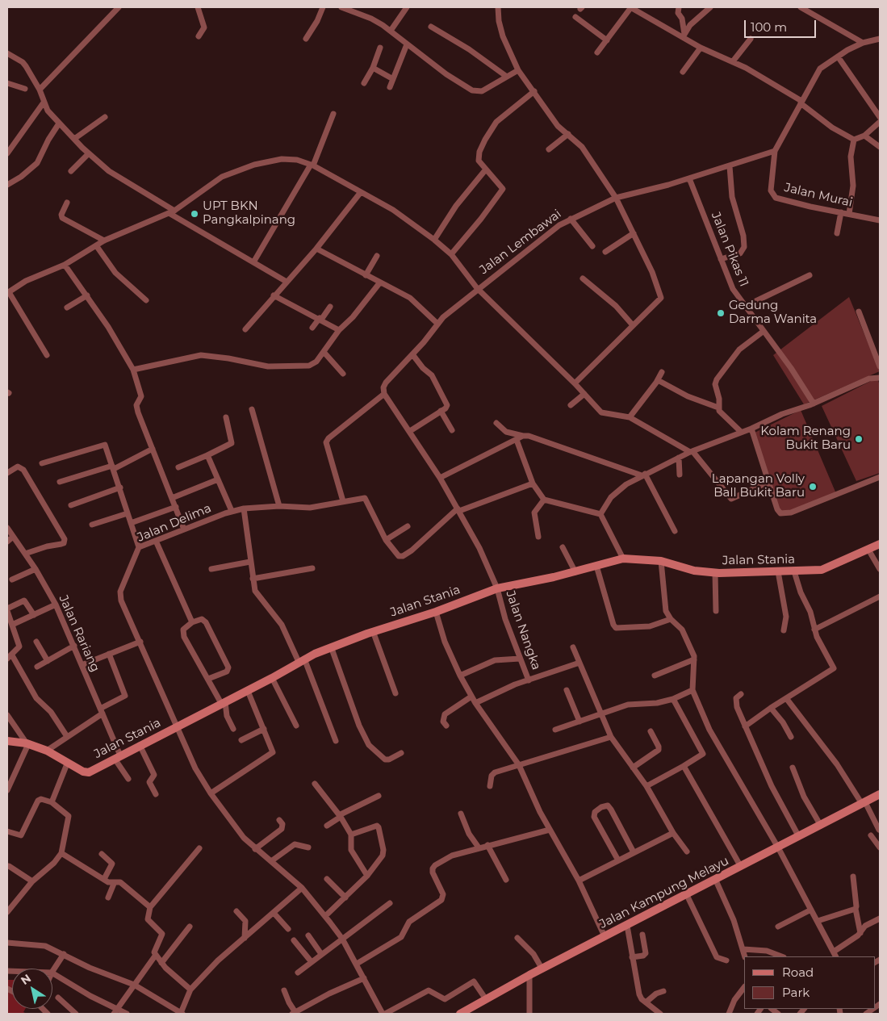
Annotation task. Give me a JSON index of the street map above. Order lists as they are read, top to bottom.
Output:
{
  "streets": {
    "street": [
      "Jalan Murai",
      "Jalan Lembawai",
      "Jalan Pikas 11",
      "Jalan Delima",
      "Jalan Stania",
      "Jalan Nangka",
      "Jalan Rariang",
      "Jalan Kampung Melayu"
    ]
  },
  "crossings": [
    ["Jalan Murai", "Jalan Lembawai"],
    ["Jalan Lembawai", "Jalan Pikas 11"],
    ["Jalan Delima", "Jalan Stania"],
    ["Jalan Stania", "Jalan Nangka"],
    ["Jalan Stania", "Jalan Rariang"]
  ],
  "places": [
    "UPT BKN Pangkalpinang",
    "Gedung Darma Wanita",
    "Kolam Renang Bukit Baru",
    "Lapangan Volly Ball Bukit Baru"
  ],
  "legend": ["Road", "Park"],
  "scale_bar": "100 m",
  "north": "top left"
}
